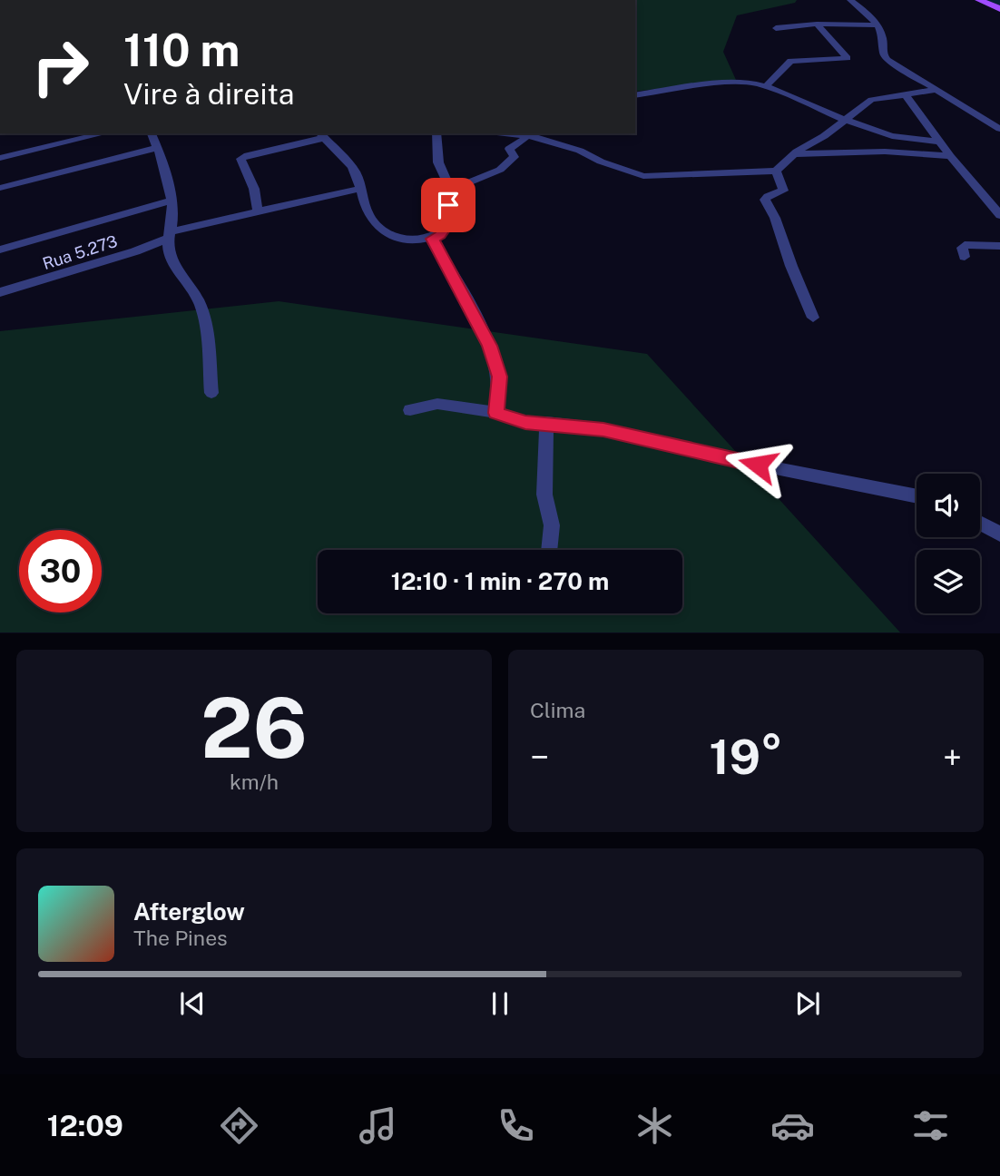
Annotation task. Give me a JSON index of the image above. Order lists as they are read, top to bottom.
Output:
{
  "streets": {
    "street": ["Rua 5.273"]
  },
  "page": {
    "turn": ["110 m", "Vire à direita"],
    "limit": "30",
    "trip": "12:10 · 1 min · 270 m",
    "tile": [
      ["26", "km/h"],
      "Clima"
    ],
    "heat": ["−", "19°", "+"],
    "song": ["Afterglow", "The Pines"],
    "tabs": "12:09"
  }
}
